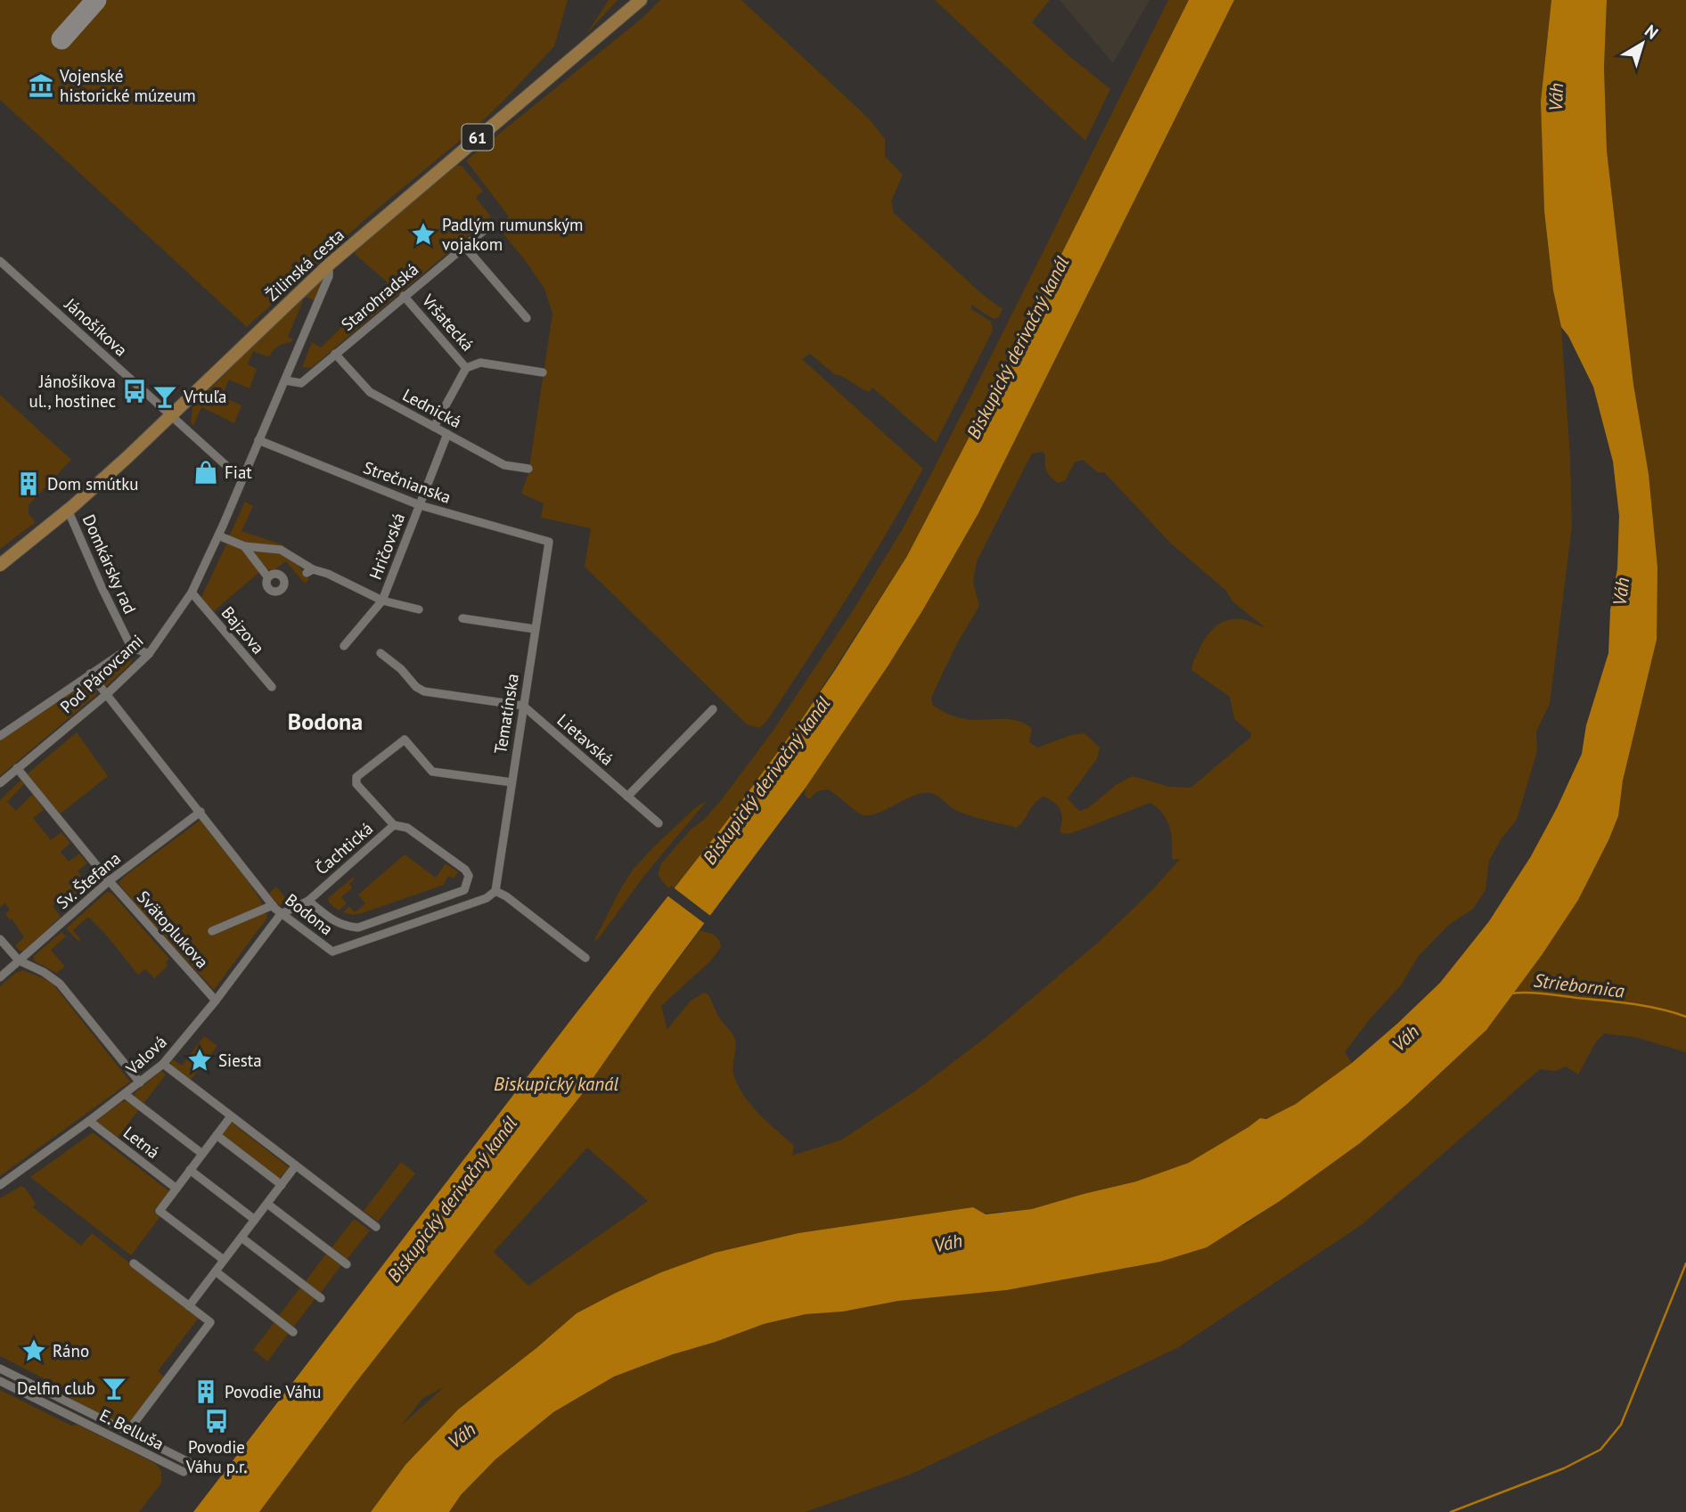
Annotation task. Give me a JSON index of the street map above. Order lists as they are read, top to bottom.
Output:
{
  "streets": {
    "main road": ["61", "Žilinská cesta"],
    "street": [
      "Starohradská",
      "Vršatecká",
      "Jánošíkova",
      "Lednická",
      "Strečnianska",
      "Hričovská",
      "Domkársky rad",
      "Bajzova",
      "Pod Párovcami",
      "Tematínska",
      "Lietavská",
      "Čachtická",
      "Sv. Štefana",
      "Bodona",
      "Svätoplukova",
      "Valová",
      "Letná",
      "E. Belluša"
    ]
  },
  "crossings": [
    ["Žilinská cesta", "Jánošíkova"],
    ["Žilinská cesta", "Domkársky rad"],
    ["Žilinská cesta", "Pod Párovcami"],
    ["Starohradská", "Vršatecká"],
    ["Starohradská", "Lednická"],
    ["Starohradská", "Pod Párovcami"],
    ["Lednická", "Hričovská"],
    ["Strečnianska", "Hričovská"],
    ["Strečnianska", "Pod Párovcami"],
    ["Strečnianska", "Tematínska"],
    ["Bajzova", "Pod Párovcami"],
    ["Pod Párovcami", "Bodona"],
    ["Pod Párovcami", "Svätoplukova"],
    ["Tematínska", "Lietavská"],
    ["Tematínska", "Bodona"],
    ["Čachtická", "Bodona"],
    ["Čachtická", "Valová"],
    ["Sv. Štefana", "Bodona"],
    ["Sv. Štefana", "Svätoplukova"],
    ["Bodona", "Valová"],
    ["Svätoplukova", "Valová"],
    ["Valová", "Letná"]
  ],
  "districts": ["Bodona"],
  "water": [
    "Váh",
    "Biskupický derivačný kanál",
    "Striebornica",
    "Biskupický kanál"
  ],
  "places": {
    "museum": ["Vojenské historické múzeum"],
    "place": ["Padlým rumunským vojakom", "Siesta", "Ráno"],
    "bus stop": ["Jánošíkova ul., hostinec", "Povodie Váhu p.r."],
    "bar": ["Vrtuľa", "Delfin club"],
    "shop": ["Fiat"],
    "building": ["Dom smútku", "Povodie Váhu"]
  },
  "north": "top right"
}
